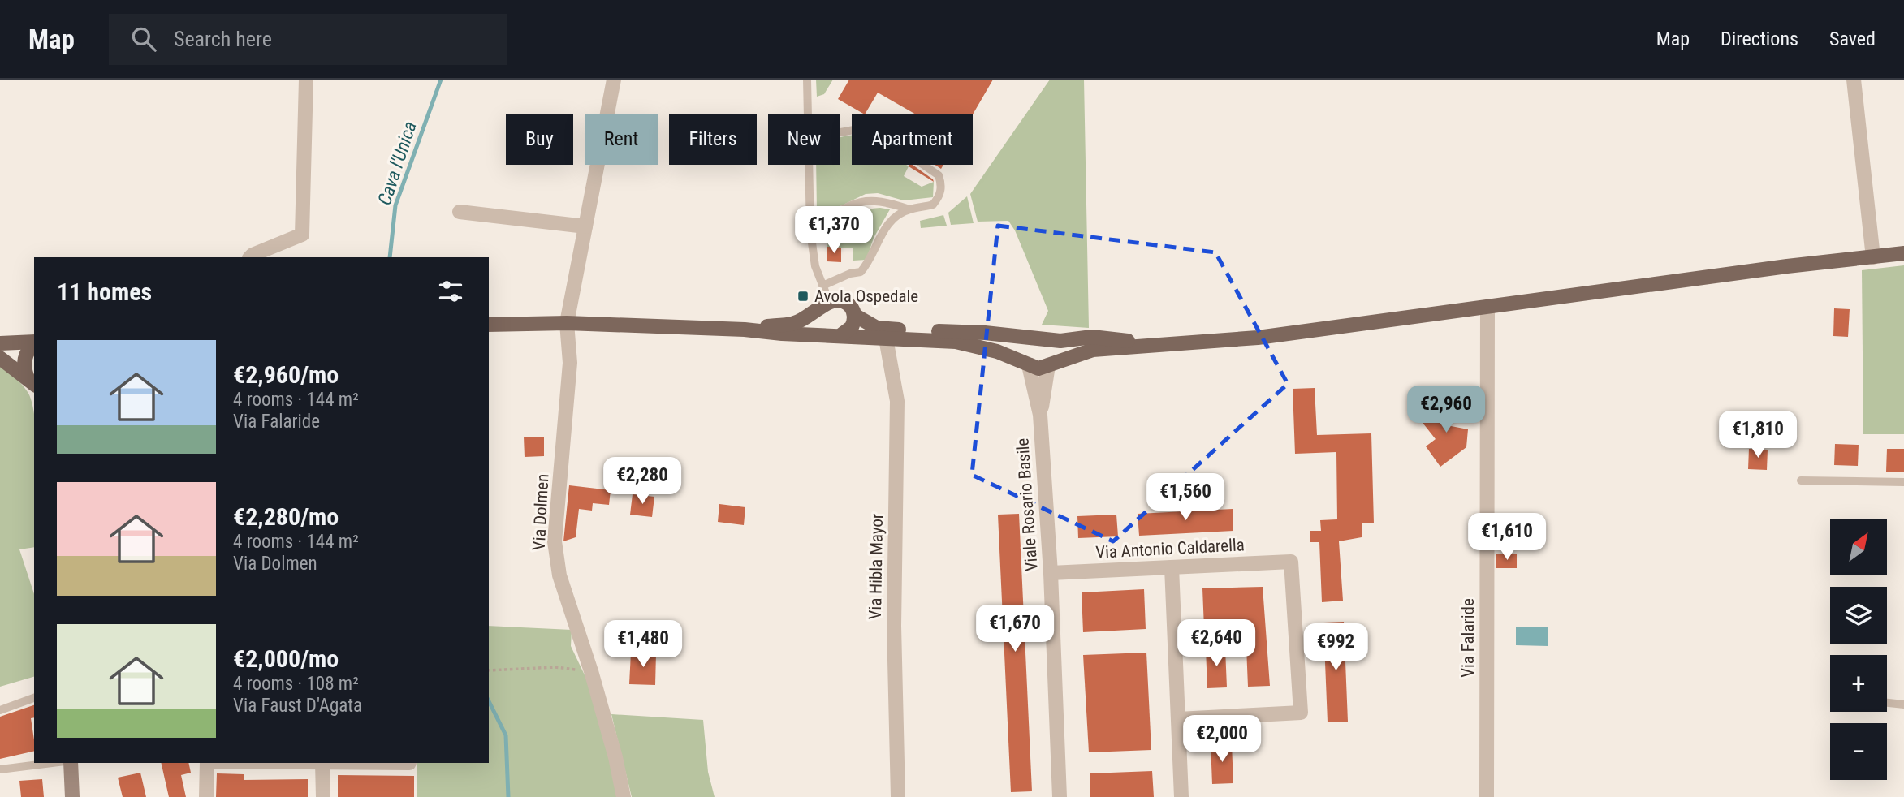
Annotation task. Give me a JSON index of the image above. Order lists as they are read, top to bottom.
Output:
{
  "streets": {
    "street": [
      "Viale Rosario Basile",
      "Via Dolmen",
      "Via Antonio Caldarella",
      "Via Hibla Mayor",
      "Via Falaride"
    ]
  },
  "crossings": [
    ["Viale Rosario Basile", "Via Antonio Caldarella"]
  ],
  "water": ["Cava l'Unica"],
  "places": {
    "transit": ["Avola Ospedale"]
  },
  "north": "top right",
  "page": {
    "header": "Map",
    "search": "Search here",
    "nav": ["Map", "Directions", "Saved"],
    "chip": [
      "Buy",
      "Rent",
      "Filters",
      "New",
      "Apartment"
    ],
    "price": [
      "€1,370",
      "€2,960",
      "€1,810",
      "€2,280",
      "€1,560",
      "€1,610",
      "€1,670",
      "€2,640",
      "€1,480",
      "€992",
      "€2,000"
    ],
    "heading": "11 homes",
    "list": [
      {
        "name": "€2,960/mo",
        "note": "4 rooms · 144 m² · Via Falaride"
      },
      {
        "name": "€2,280/mo",
        "note": "4 rooms · 144 m² · Via Dolmen"
      },
      {
        "name": "€2,000/mo",
        "note": "4 rooms · 108 m² · Via Faust D'Agata"
      }
    ],
    "map_buttons": ["+", "−"]
  }
}
